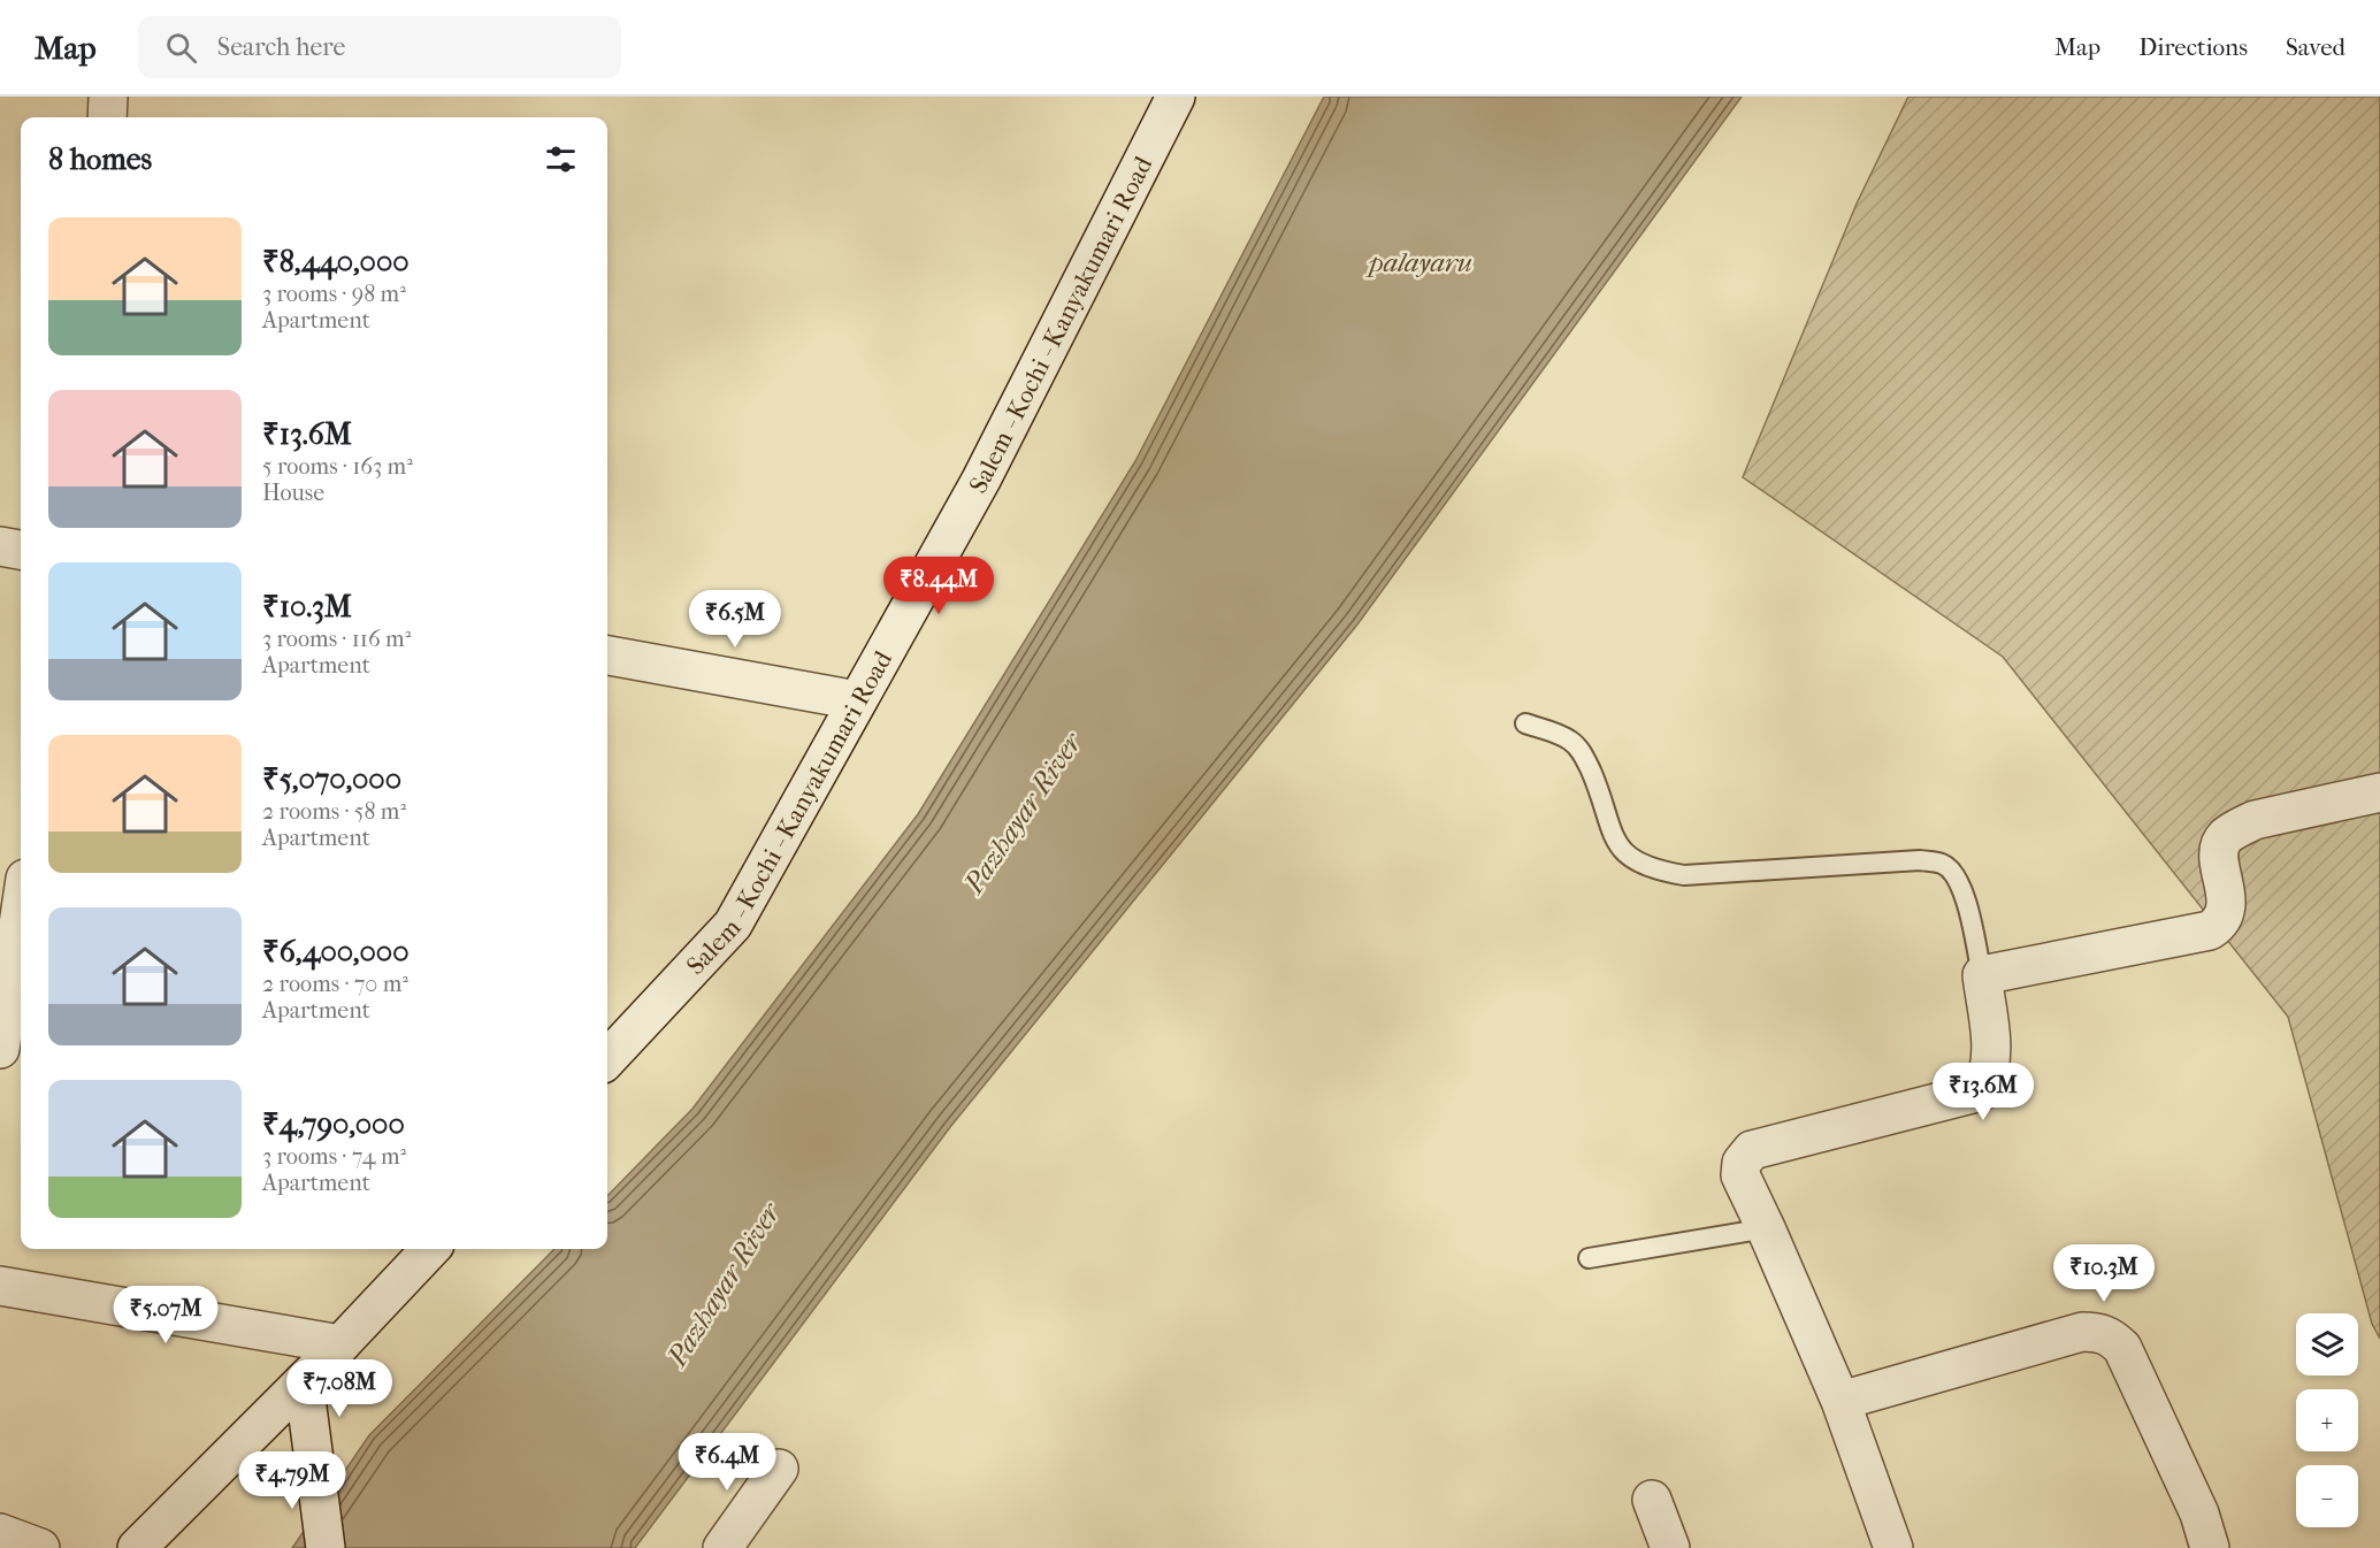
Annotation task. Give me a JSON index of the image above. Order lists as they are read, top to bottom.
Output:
{
  "streets": {
    "street": ["Salem - Kochi - Kanyakumari Road"]
  },
  "water": ["palayaru", "Pazhayar River"],
  "page": {
    "header": "Map",
    "search": "Search here",
    "nav": ["Map", "Directions", "Saved"],
    "heading": "8 homes",
    "list": [
      {
        "name": "₹8,440,000",
        "note": "3 rooms · 98 m² · Apartment"
      },
      {
        "name": "₹13.6M",
        "note": "5 rooms · 163 m² · House"
      },
      {
        "name": "₹10.3M",
        "note": "3 rooms · 116 m² · Apartment"
      },
      {
        "name": "₹5,070,000",
        "note": "2 rooms · 58 m² · Apartment"
      },
      {
        "name": "₹6,400,000",
        "note": "2 rooms · 70 m² · Apartment"
      },
      {
        "name": "₹4,790,000",
        "note": "3 rooms · 74 m² · Apartment"
      }
    ],
    "price": [
      "₹8.44M",
      "₹6.5M",
      "₹13.6M",
      "₹10.3M",
      "₹5.07M",
      "₹7.08M",
      "₹6.4M",
      "₹4.79M"
    ],
    "map_buttons": ["+", "−"]
  }
}
